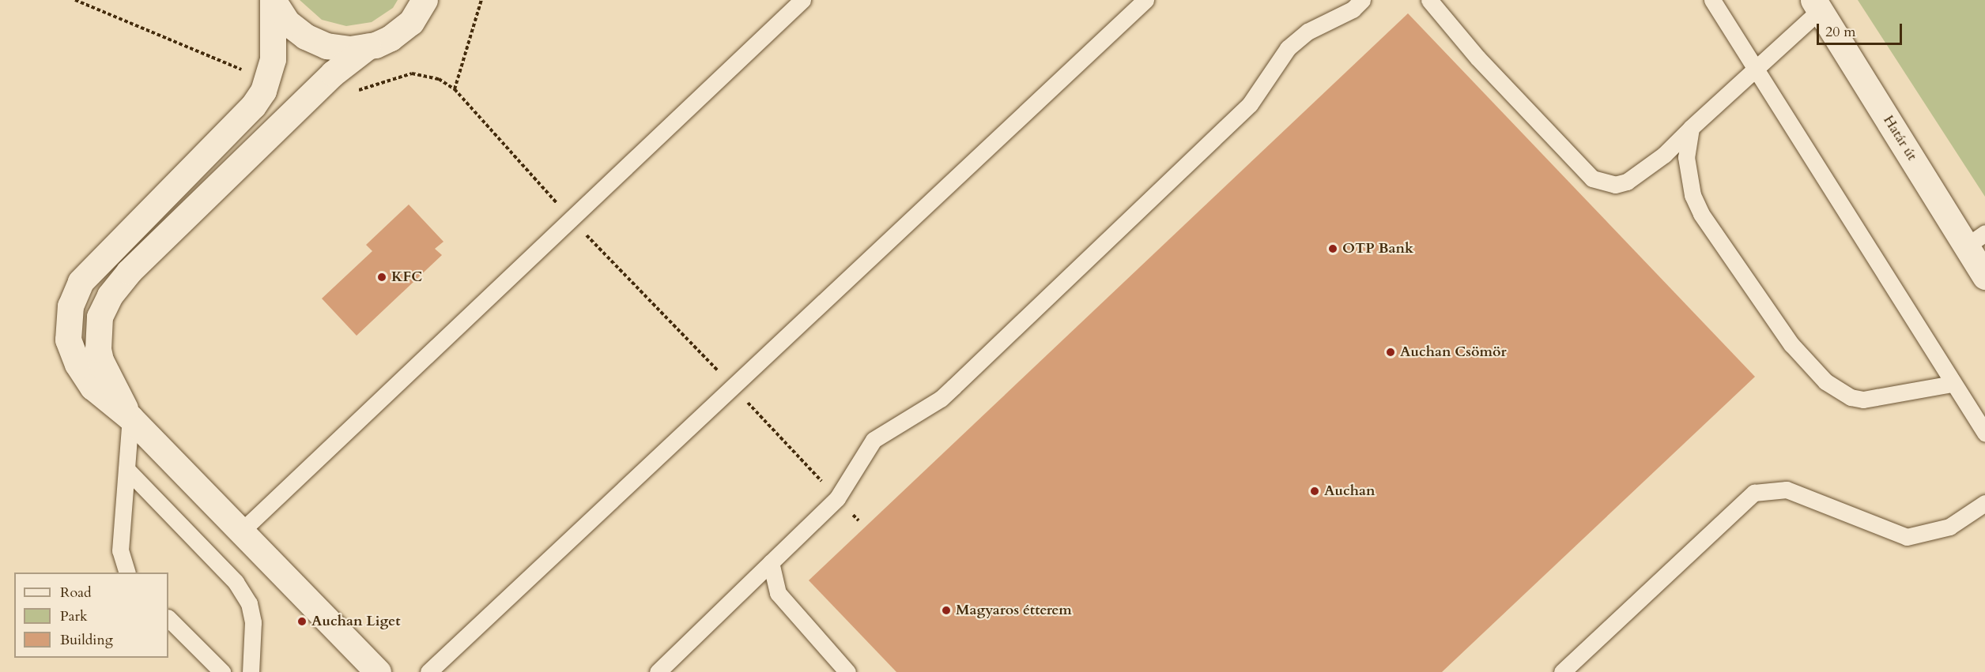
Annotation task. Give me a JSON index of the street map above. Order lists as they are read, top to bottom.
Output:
{
  "streets": {
    "street": ["Határ út"]
  },
  "places": [
    "OTP Bank",
    "KFC",
    "Auchan Csömör",
    "Auchan",
    "Magyaros étterem",
    "Auchan Liget"
  ],
  "legend": ["Road", "Park", "Building"],
  "scale_bar": "20 m"
}
